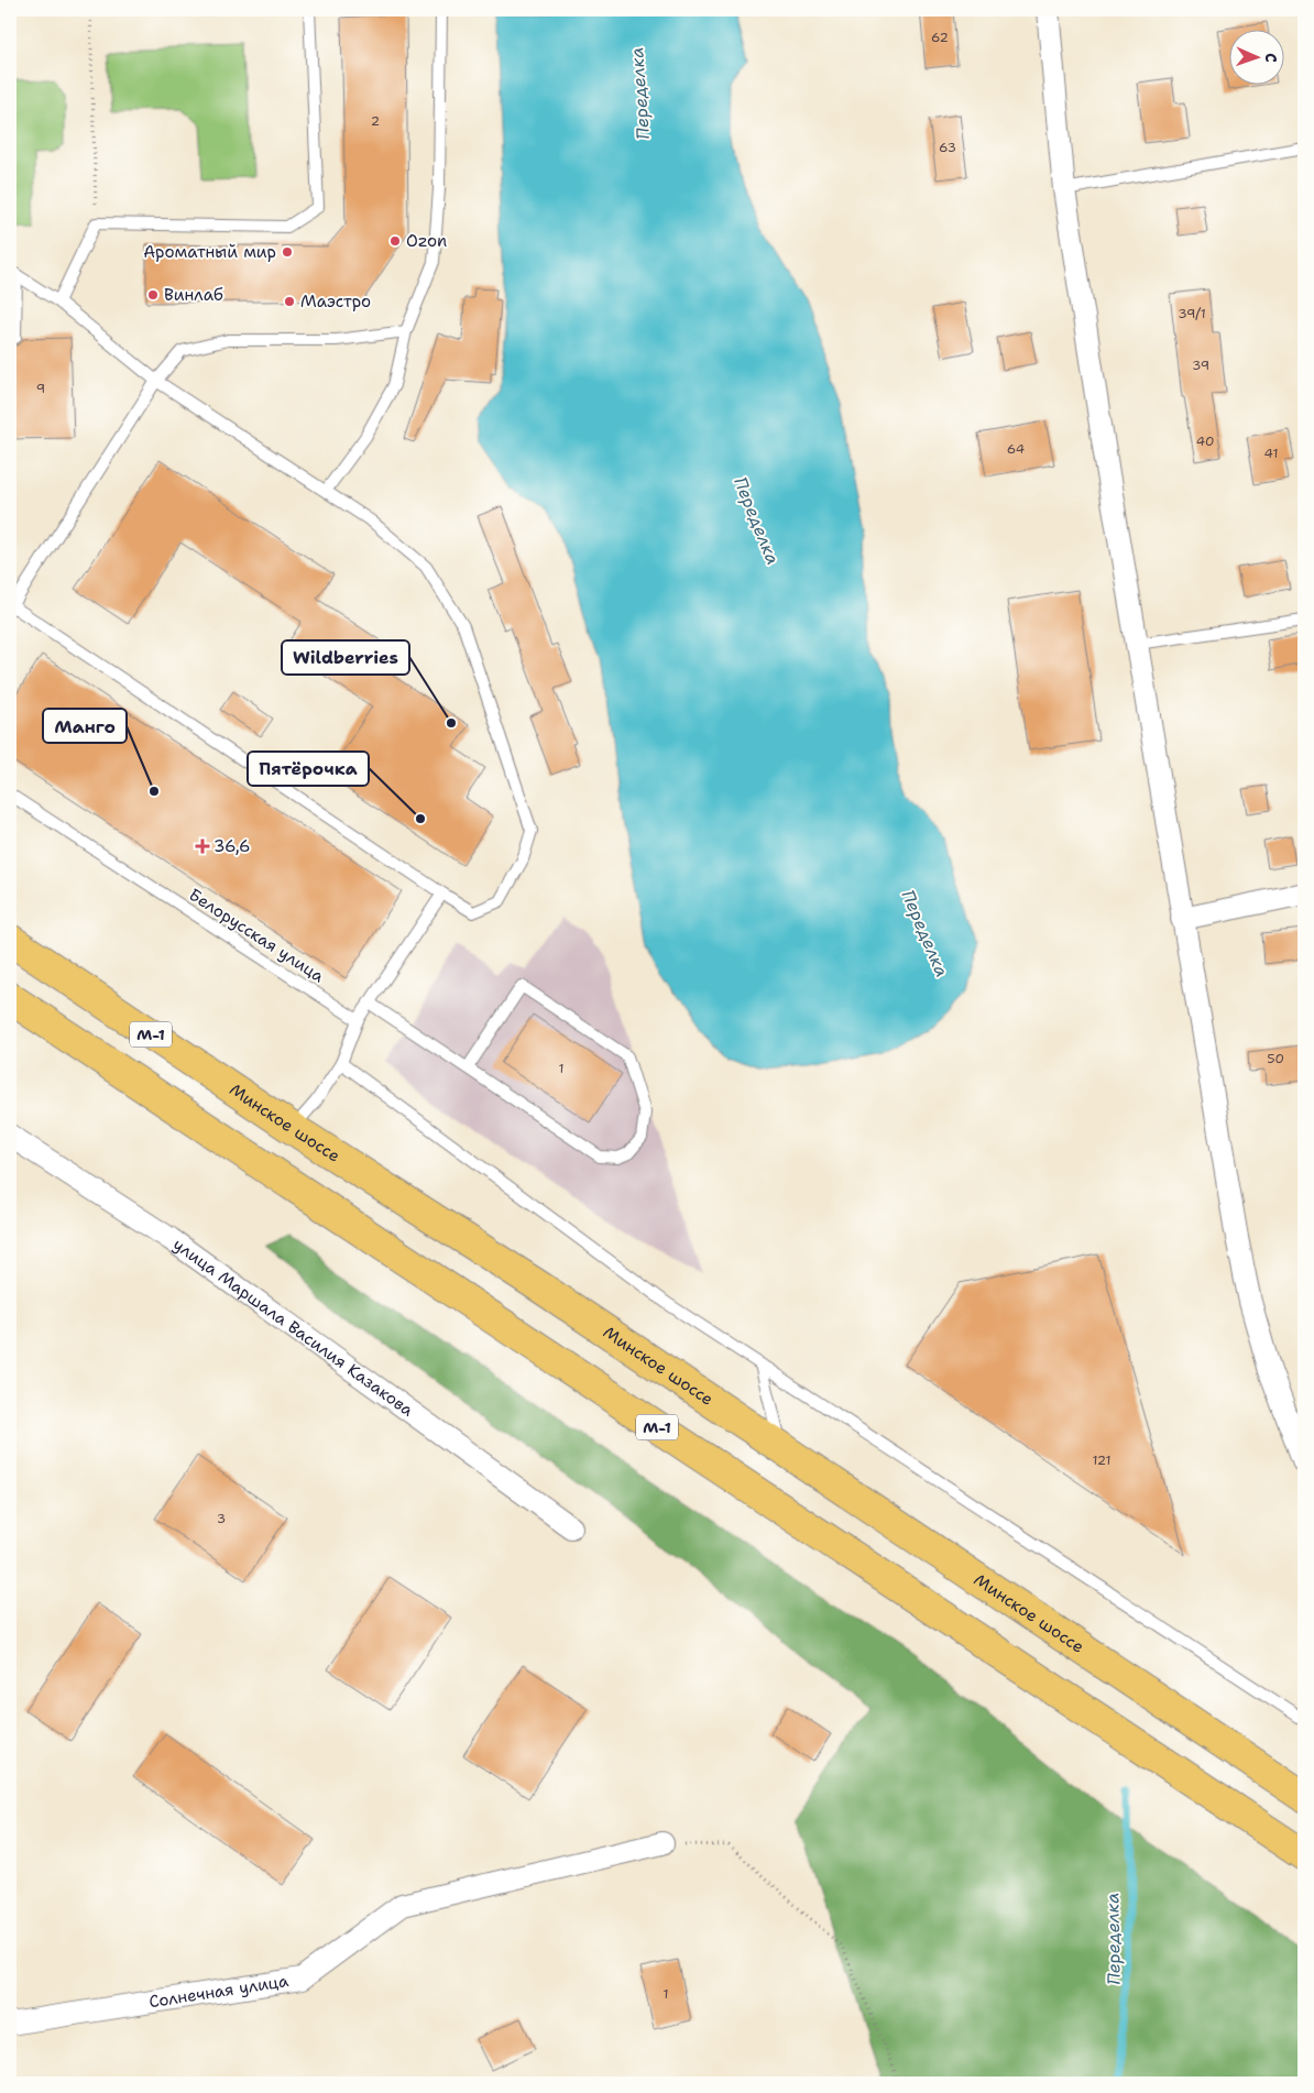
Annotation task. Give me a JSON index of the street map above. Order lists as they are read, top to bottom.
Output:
{
  "streets": {
    "highway": ["М-1", "Минское шоссе"],
    "street": ["улица Маршала Василия Казакова", "Солнечная улица"],
    "lane": ["Белорусская улица"]
  },
  "water": ["Переделка"],
  "places": {
    "other": [
      "Ozon",
      "Ароматный мир",
      "Винлаб",
      "Маэстро",
      "Wildberries",
      "Манго",
      "Пятёрочка"
    ],
    "health": ["36,6"]
  },
  "house_numbers": [
    "62",
    "2",
    "63",
    "39/1",
    "39",
    "9",
    "40",
    "64",
    "41",
    "50",
    "1",
    "121",
    "3",
    "1"
  ],
  "north": "right"
}
